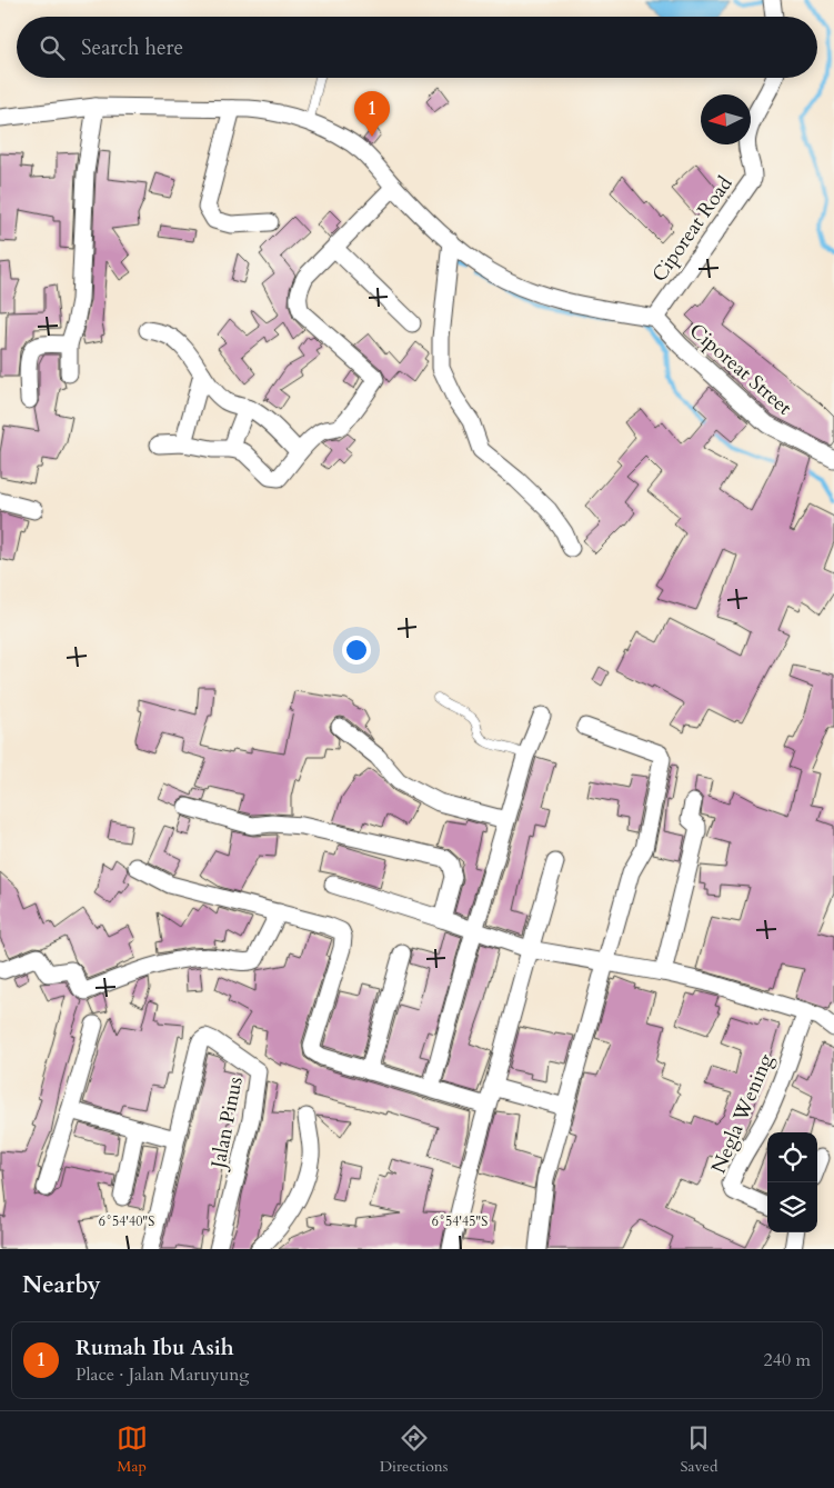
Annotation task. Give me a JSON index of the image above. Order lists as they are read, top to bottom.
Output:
{
  "streets": {
    "street": [
      "Ciporeat Road",
      "Ciporeat Street",
      "Negla Wening",
      "Jalan Pinus"
    ]
  },
  "crossings": [
    ["Ciporeat Road", "Ciporeat Street"]
  ],
  "north": "left",
  "page": {
    "search": "Search here",
    "pins": "1",
    "heading": "Nearby",
    "list": [
      {
        "mark": "1",
        "name": "Rumah Ibu Asih",
        "note": "Place · Jalan Maruyung",
        "value": "240 m"
      }
    ],
    "nav": ["Map", "Directions", "Saved"]
  },
  "coordinates": ["6°54'40\"S", "6°54'45\"S"]
}
